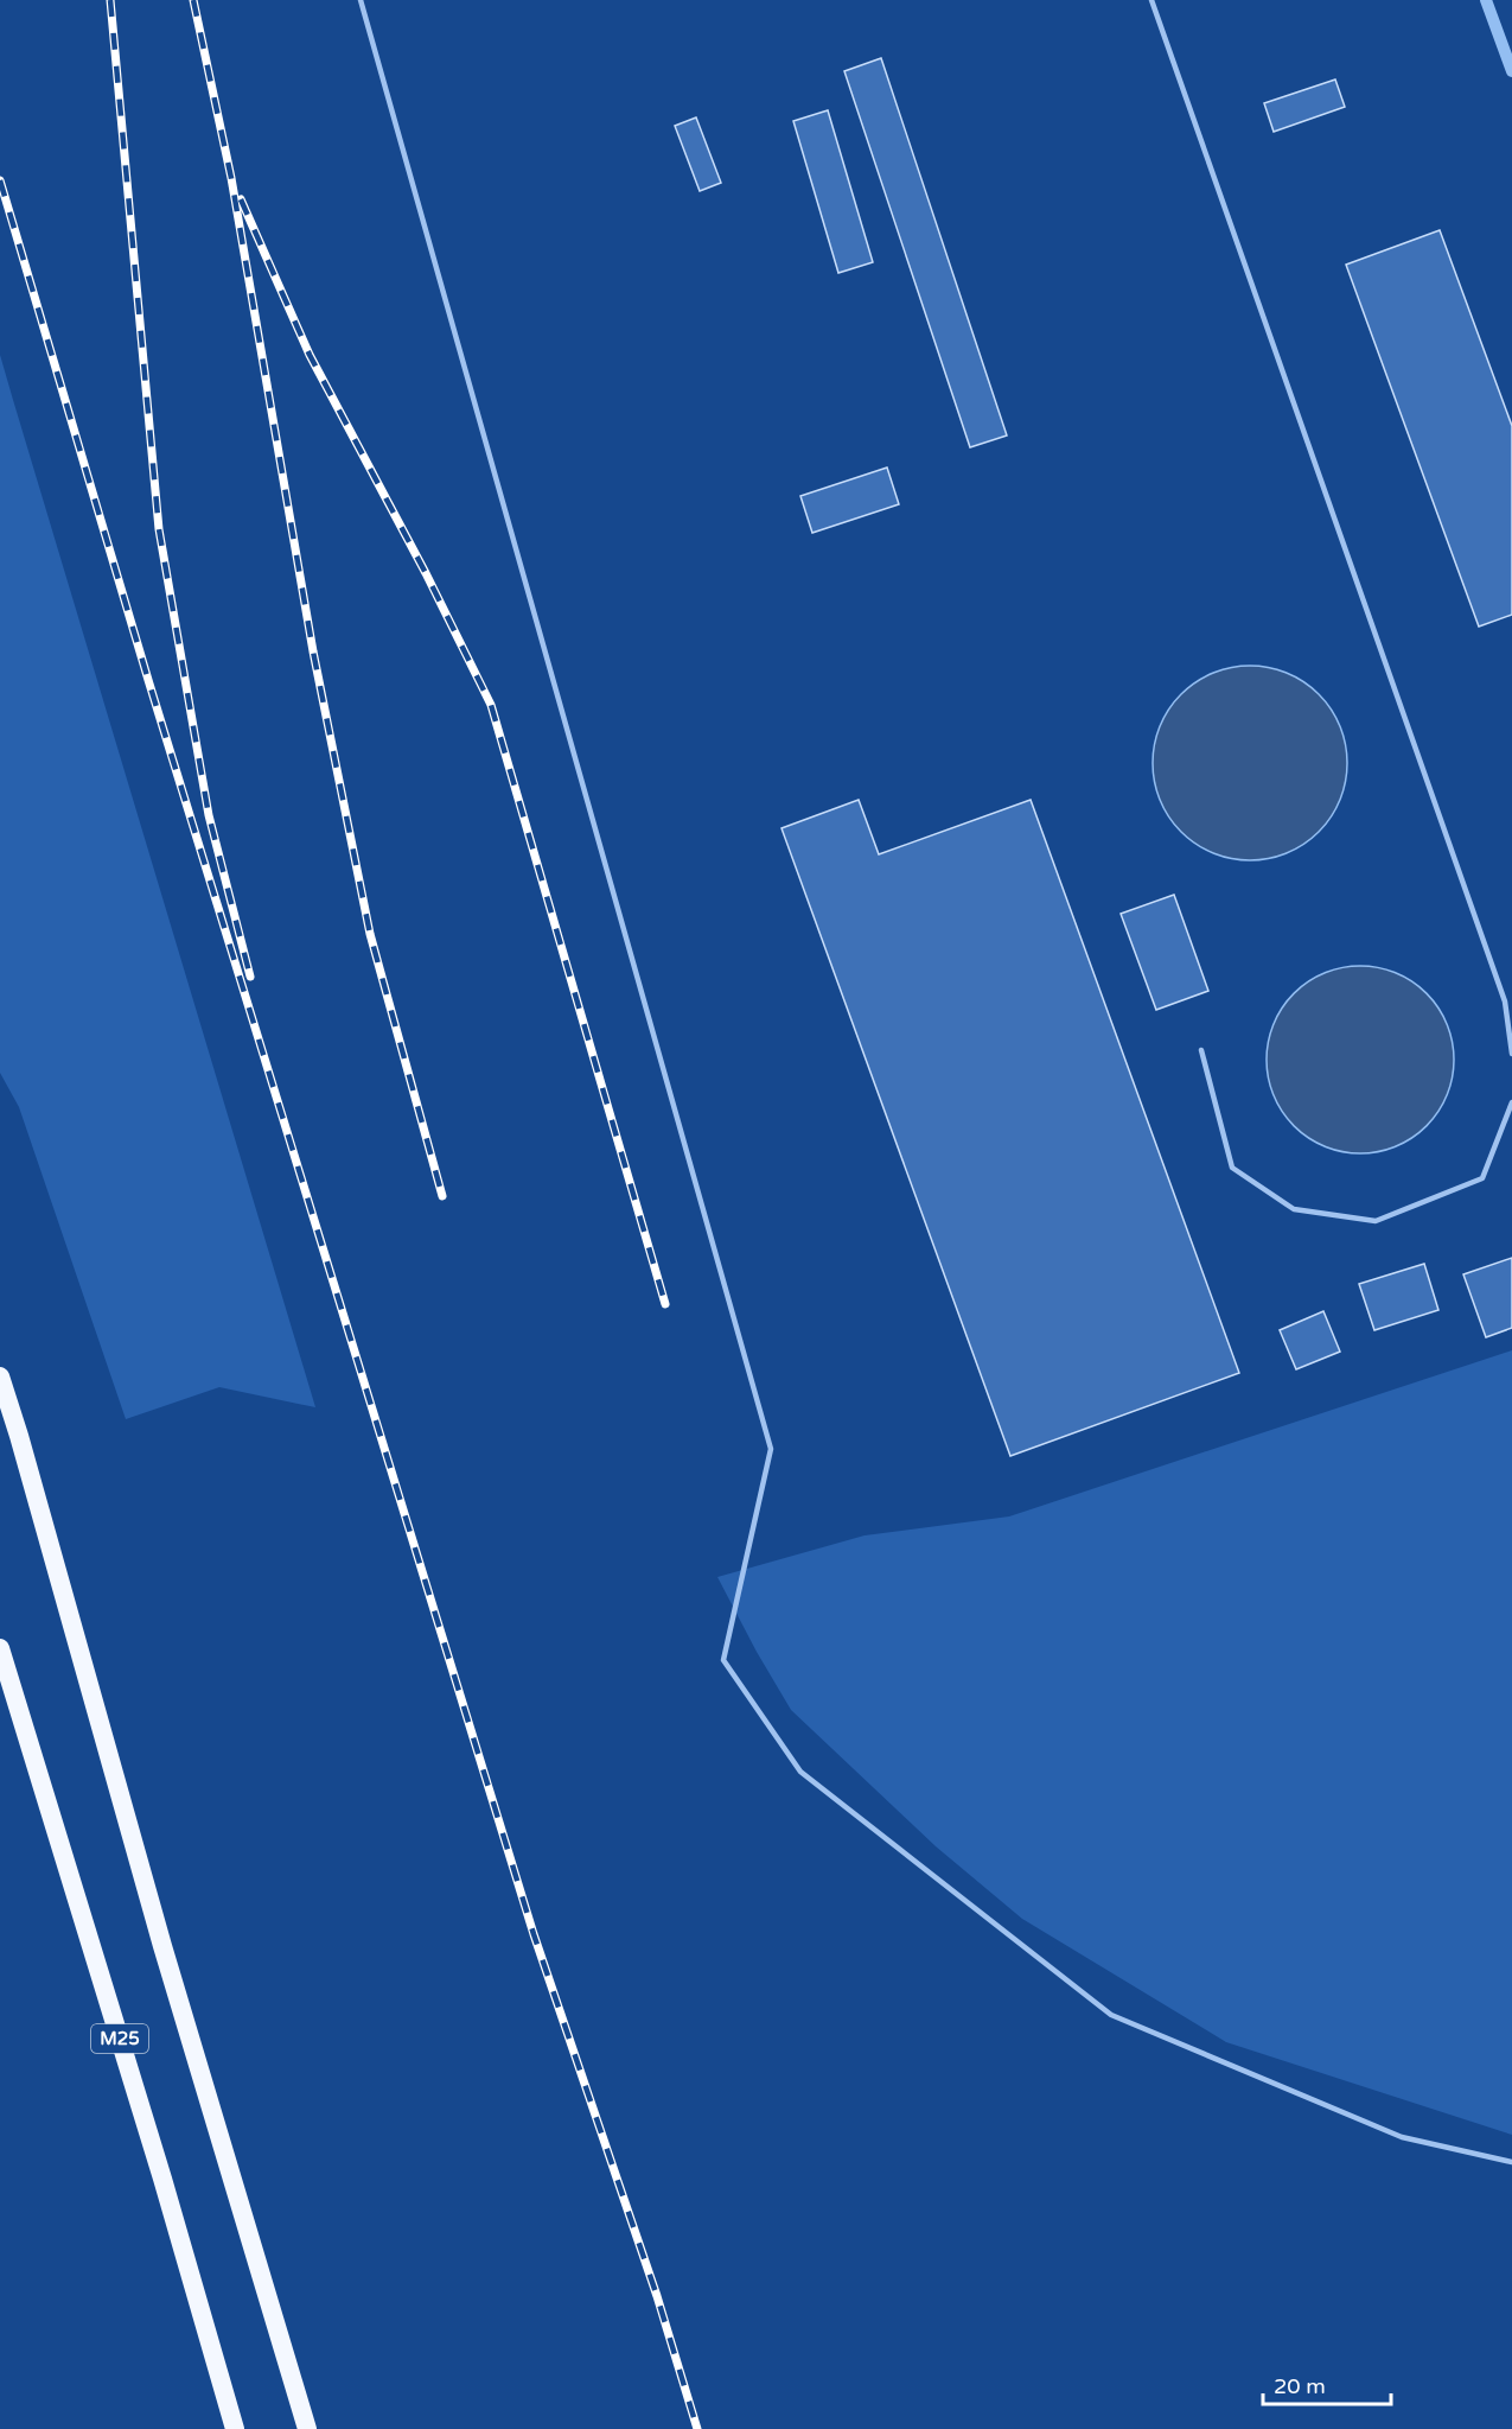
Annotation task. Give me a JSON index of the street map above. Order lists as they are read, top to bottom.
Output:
{
  "streets": {
    "highway": ["M25"]
  },
  "scale_bar": "20 m"
}
